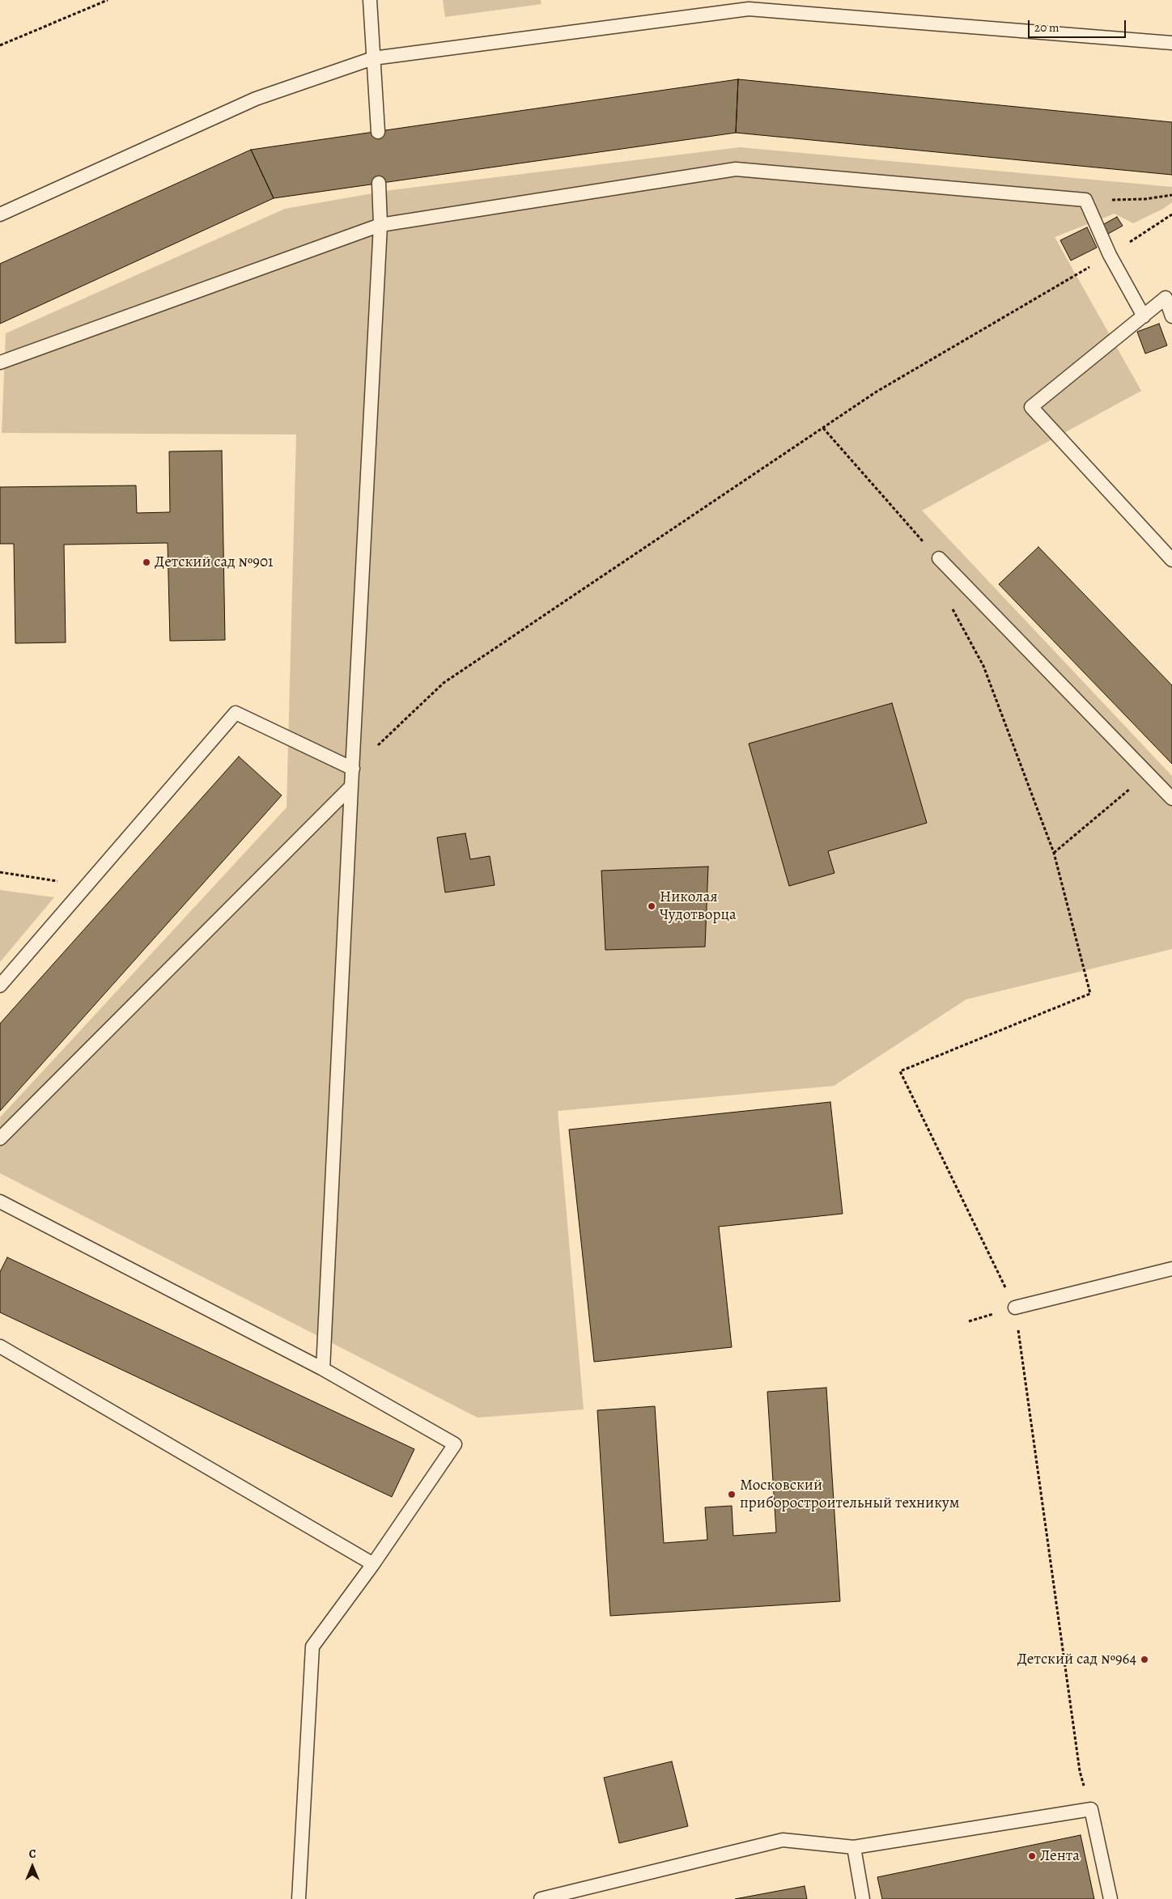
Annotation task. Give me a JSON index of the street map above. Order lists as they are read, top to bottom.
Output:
{
  "places": [
    "Детский сад №901",
    "Николая Чудотворца",
    "Московский приборостроительный техникум",
    "Детский сад №964",
    "Лента"
  ],
  "scale_bar": "20 m",
  "north": "top"
}
